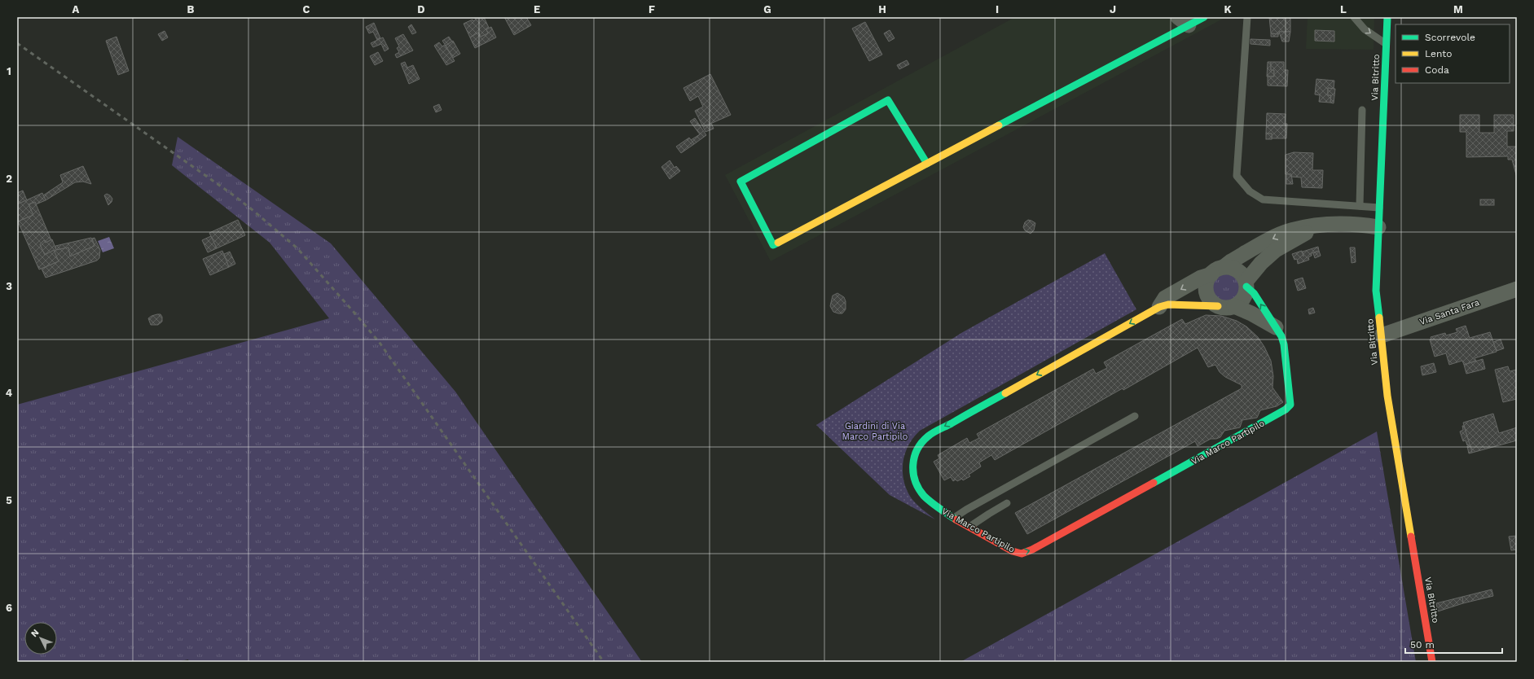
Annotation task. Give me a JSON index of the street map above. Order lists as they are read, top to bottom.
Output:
{
  "streets": {
    "street": ["Via Bitritto", "Via Santa Fara", "Via Marco Partipilo"]
  },
  "crossings": [
    ["Via Bitritto", "Via Santa Fara"],
    ["Via Bitritto", "Via Marco Partipilo"]
  ],
  "parks": ["Giardini di Via Marco Partipilo"],
  "legend": ["Scorrevole", "Lento", "Coda"],
  "scale_bar": "50 m",
  "north": "top left",
  "grid": {
    "columns": [
      "A",
      "B",
      "C",
      "D",
      "E",
      "F",
      "G",
      "H",
      "I",
      "J",
      "K",
      "L",
      "M"
    ],
    "rows": [
      "1",
      "2",
      "3",
      "4",
      "5",
      "6"
    ]
  }
}
